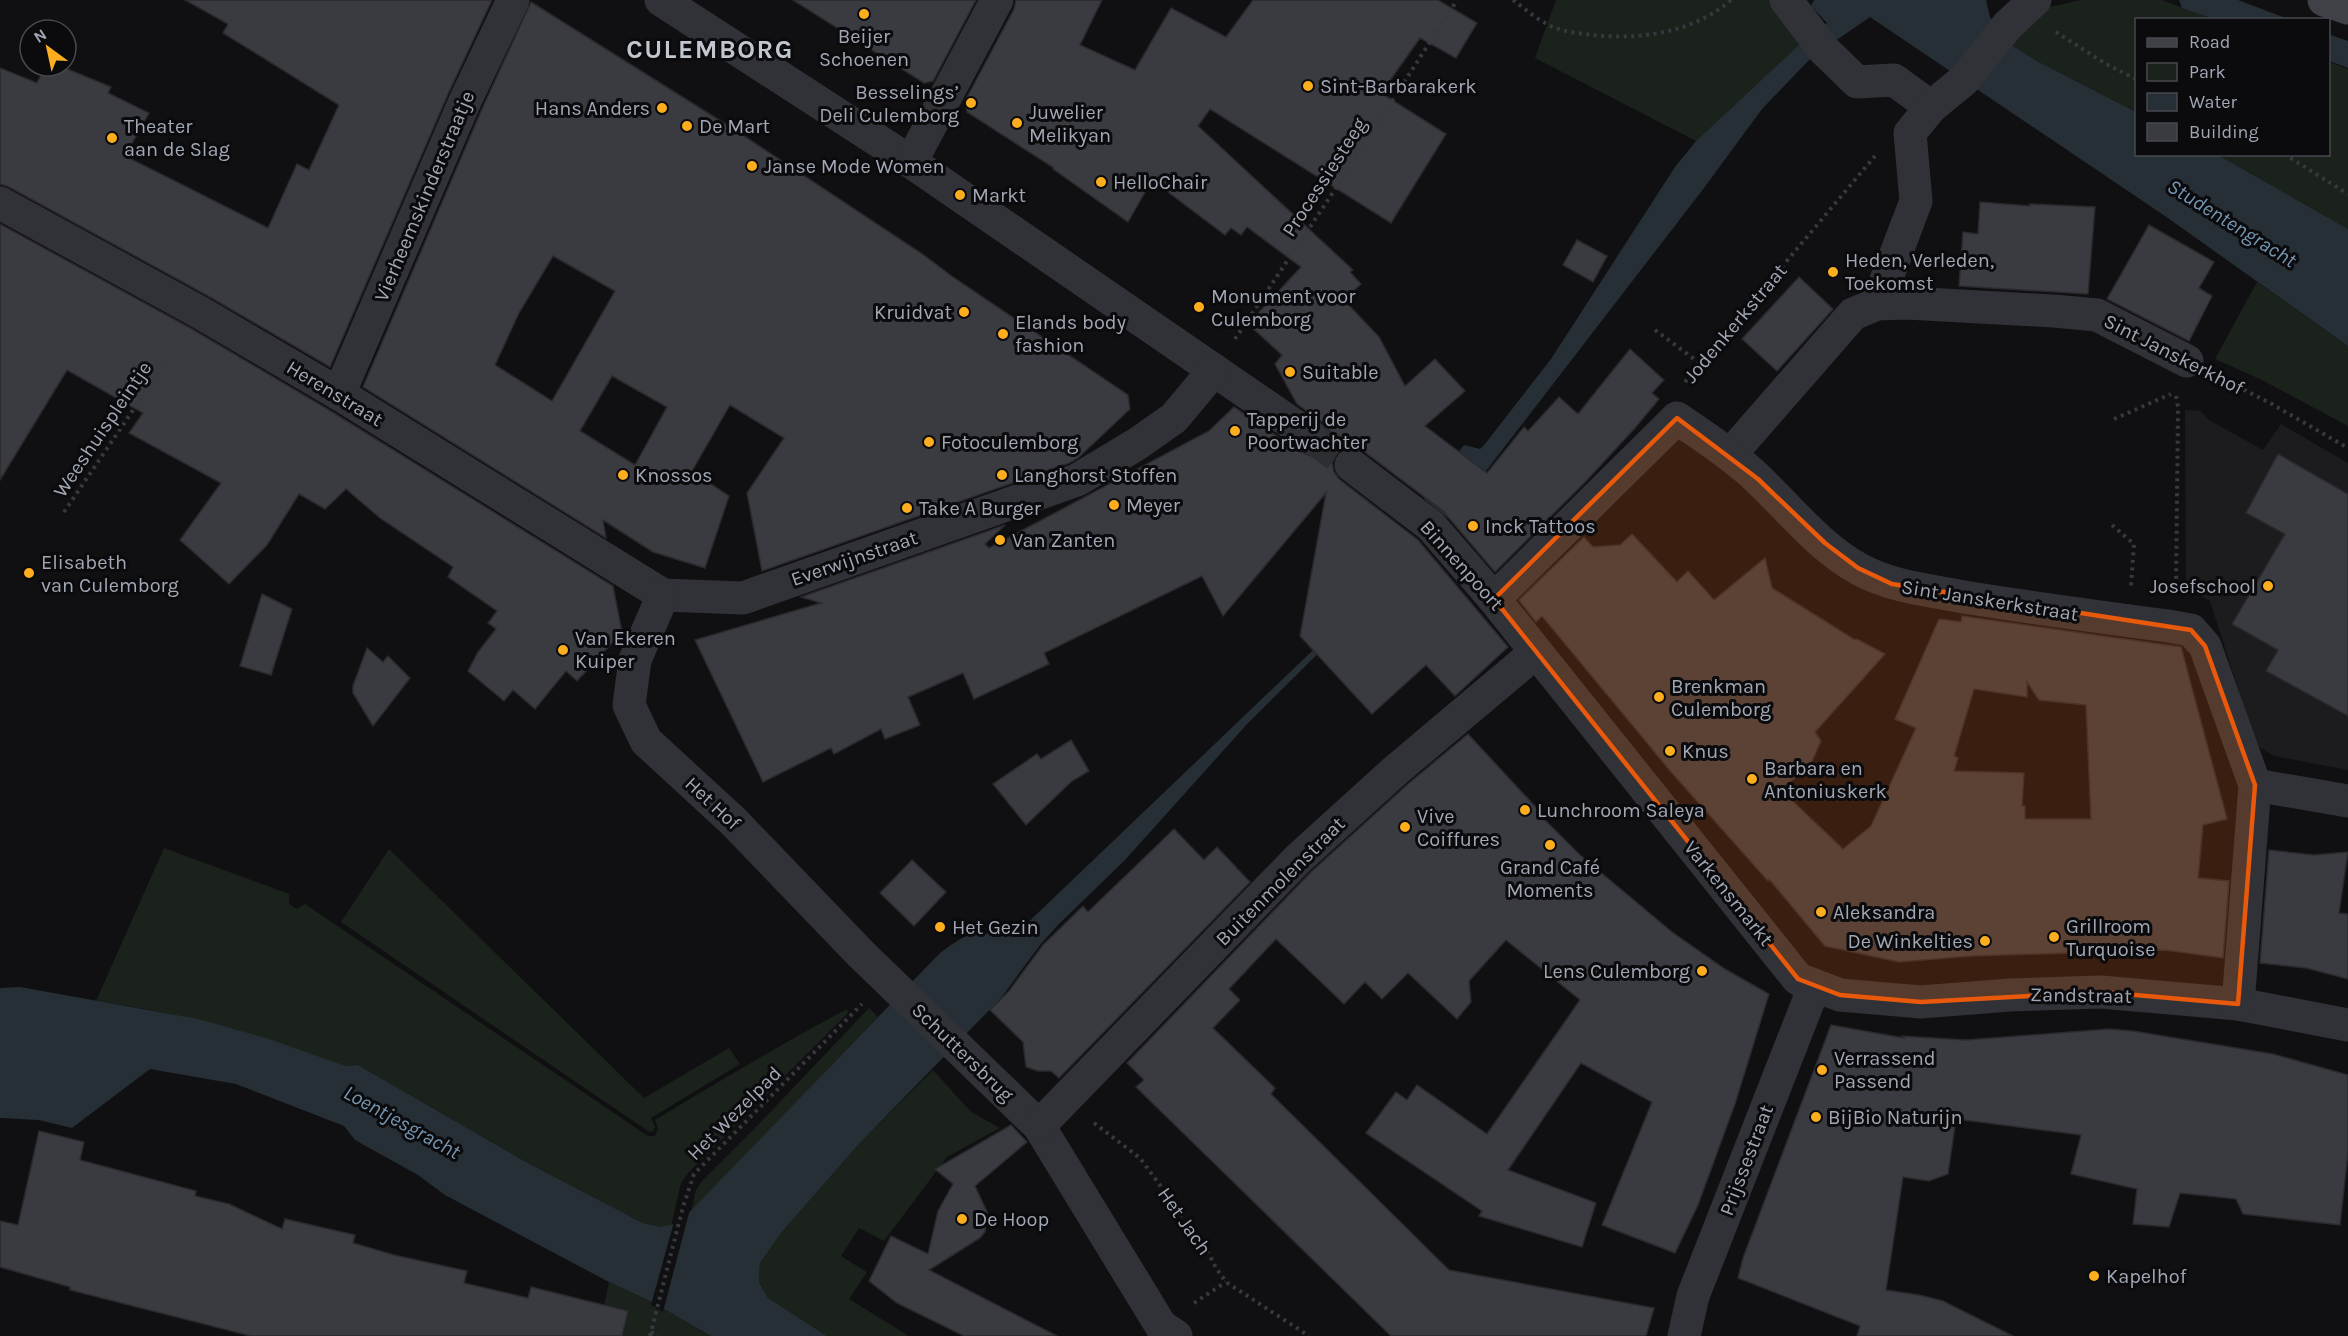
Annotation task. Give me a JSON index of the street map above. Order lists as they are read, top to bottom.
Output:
{
  "streets": {
    "street": [
      "Vierheemskinderstraatje",
      "Sint Janskerkhof",
      "Herenstraat",
      "Everwijnstraat",
      "Binnenpoort",
      "Sint Janskerkstraat",
      "Het Hof",
      "Buitenmolenstraat",
      "Varkensmarkt",
      "Zandstraat",
      "Schuttersbrug",
      "Prijssestraat"
    ],
    "path": [
      "Processiesteeg",
      "Jodenkerkstraat",
      "Weeshuispleintje",
      "Het Wezelpad",
      "Het Jach"
    ]
  },
  "crossings": [
    ["Processiesteeg", "Everwijnstraat"],
    ["Vierheemskinderstraatje", "Herenstraat"],
    ["Jodenkerkstraat", "Sint Janskerkstraat"],
    ["Sint Janskerkhof", "Sint Janskerkstraat"],
    ["Herenstraat", "Everwijnstraat"],
    ["Herenstraat", "Het Hof"],
    ["Everwijnstraat", "Het Hof"],
    ["Binnenpoort", "Buitenmolenstraat"],
    ["Binnenpoort", "Varkensmarkt"],
    ["Sint Janskerkstraat", "Zandstraat"],
    ["Het Hof", "Schuttersbrug"],
    ["Het Hof", "Het Wezelpad"],
    ["Buitenmolenstraat", "Varkensmarkt"],
    ["Buitenmolenstraat", "Schuttersbrug"],
    ["Buitenmolenstraat", "Het Jach"],
    ["Varkensmarkt", "Zandstraat"],
    ["Varkensmarkt", "Prijssestraat"],
    ["Zandstraat", "Prijssestraat"],
    ["Schuttersbrug", "Het Wezelpad"]
  ],
  "districts": ["CULEMBORG"],
  "water": ["Studentengracht", "Loentjesgracht"],
  "places": [
    "Beijer Schoenen",
    "Sint-Barbarakerk",
    "Besselings’ Deli Culemborg",
    "Hans Anders",
    "Juwelier Melikyan",
    "De Mart",
    "Theater aan de Slag",
    "Janse Mode Women",
    "HelloChair",
    "Markt",
    "Heden, Verleden, Toekomst",
    "Monument voor Culemborg",
    "Kruidvat",
    "Elands body fashion",
    "Suitable",
    "Tapperij de Poortwachter",
    "Fotoculemborg",
    "Knossos",
    "Langhorst Stoffen",
    "Meyer",
    "Take A Burger",
    "Inck Tattoos",
    "Van Zanten",
    "Elisabeth van Culemborg",
    "Josefschool",
    "Van Ekeren Kuiper",
    "Brenkman Culemborg",
    "Knus",
    "Barbara en Antoniuskerk",
    "Lunchroom Saleya",
    "Vive Coiffures",
    "Grand Café Moments",
    "Aleksandra",
    "Het Gezin",
    "Grillroom Turquoise",
    "De Winkelties",
    "Lens Culemborg",
    "Verrassend Passend",
    "BijBio Naturijn",
    "De Hoop",
    "Kapelhof"
  ],
  "legend": [
    "Road",
    "Park",
    "Water",
    "Building"
  ],
  "north": "top left"
}
